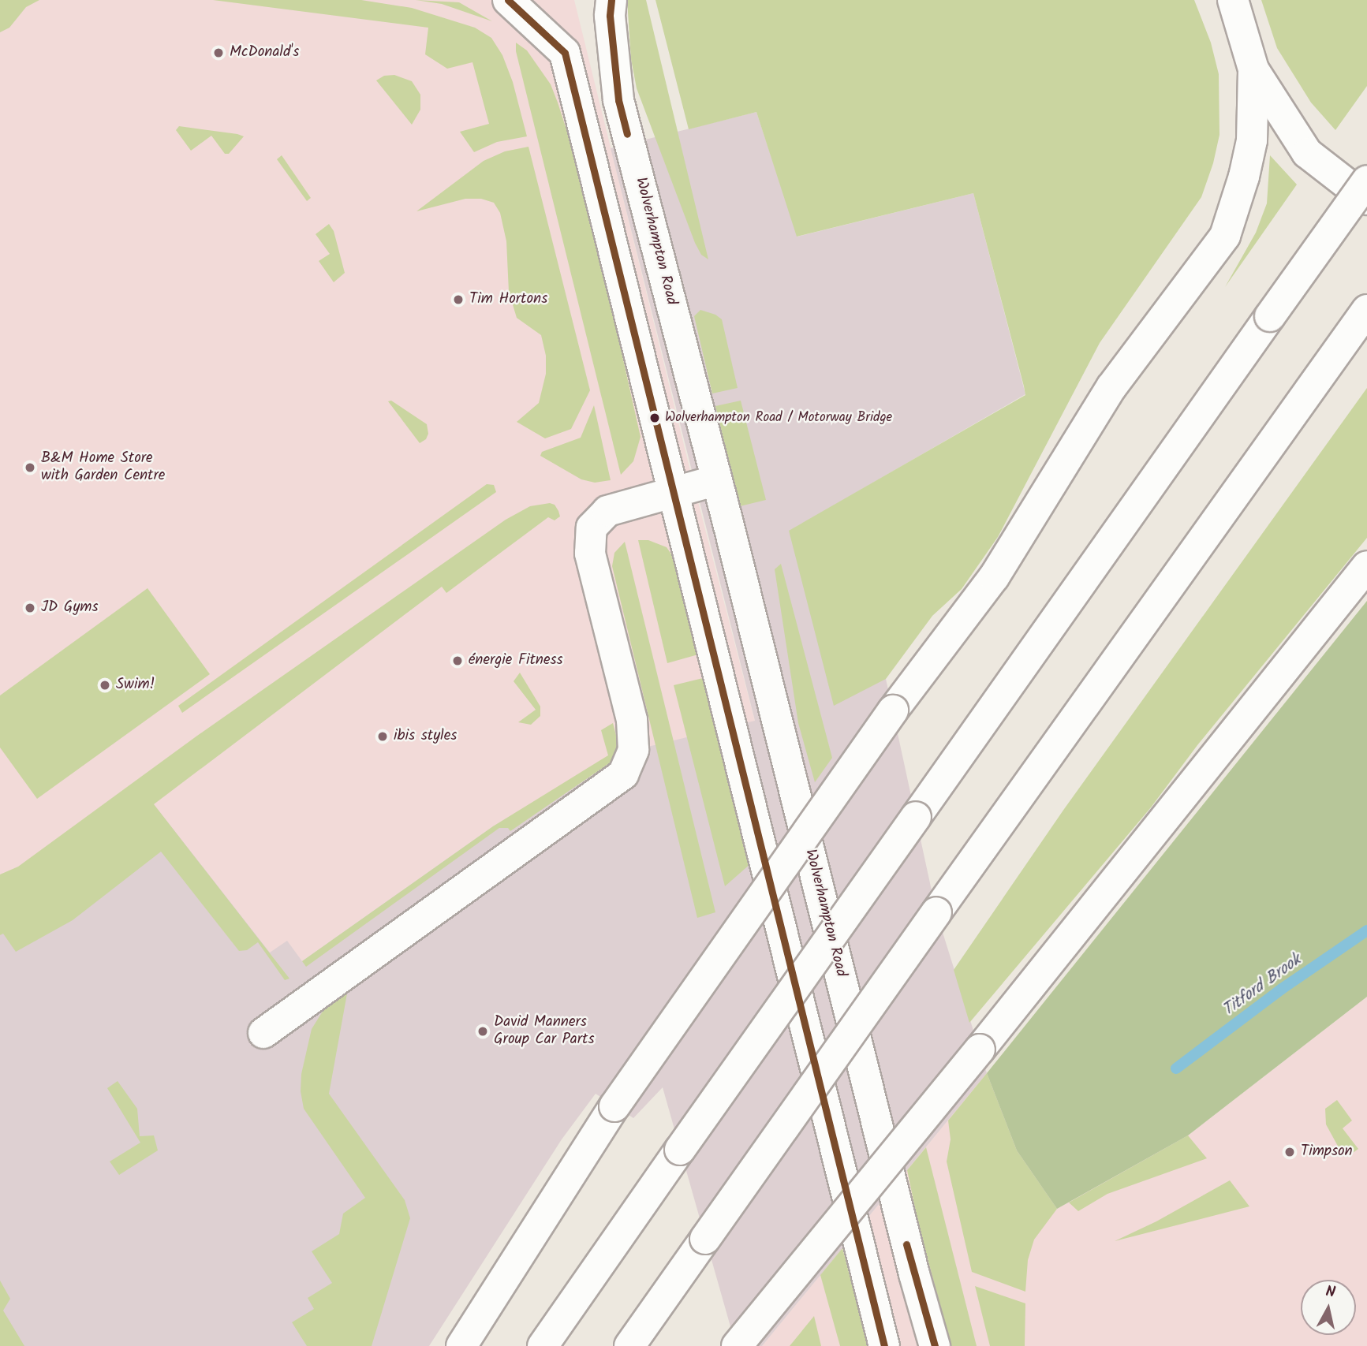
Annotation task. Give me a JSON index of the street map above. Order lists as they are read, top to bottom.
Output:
{
  "streets": {
    "main road": ["Wolverhampton Road"]
  },
  "water": ["Titford Brook"],
  "places": [
    "McDonald's",
    "Tim Hortons",
    "Wolverhampton Road / Motorway Bridge",
    "B&M Home Store with Garden Centre",
    "JD Gyms",
    "énergie Fitness",
    "Swim!",
    "ibis styles",
    "David Manners Group Car Parts",
    "Timpson"
  ],
  "north": "top"
}
